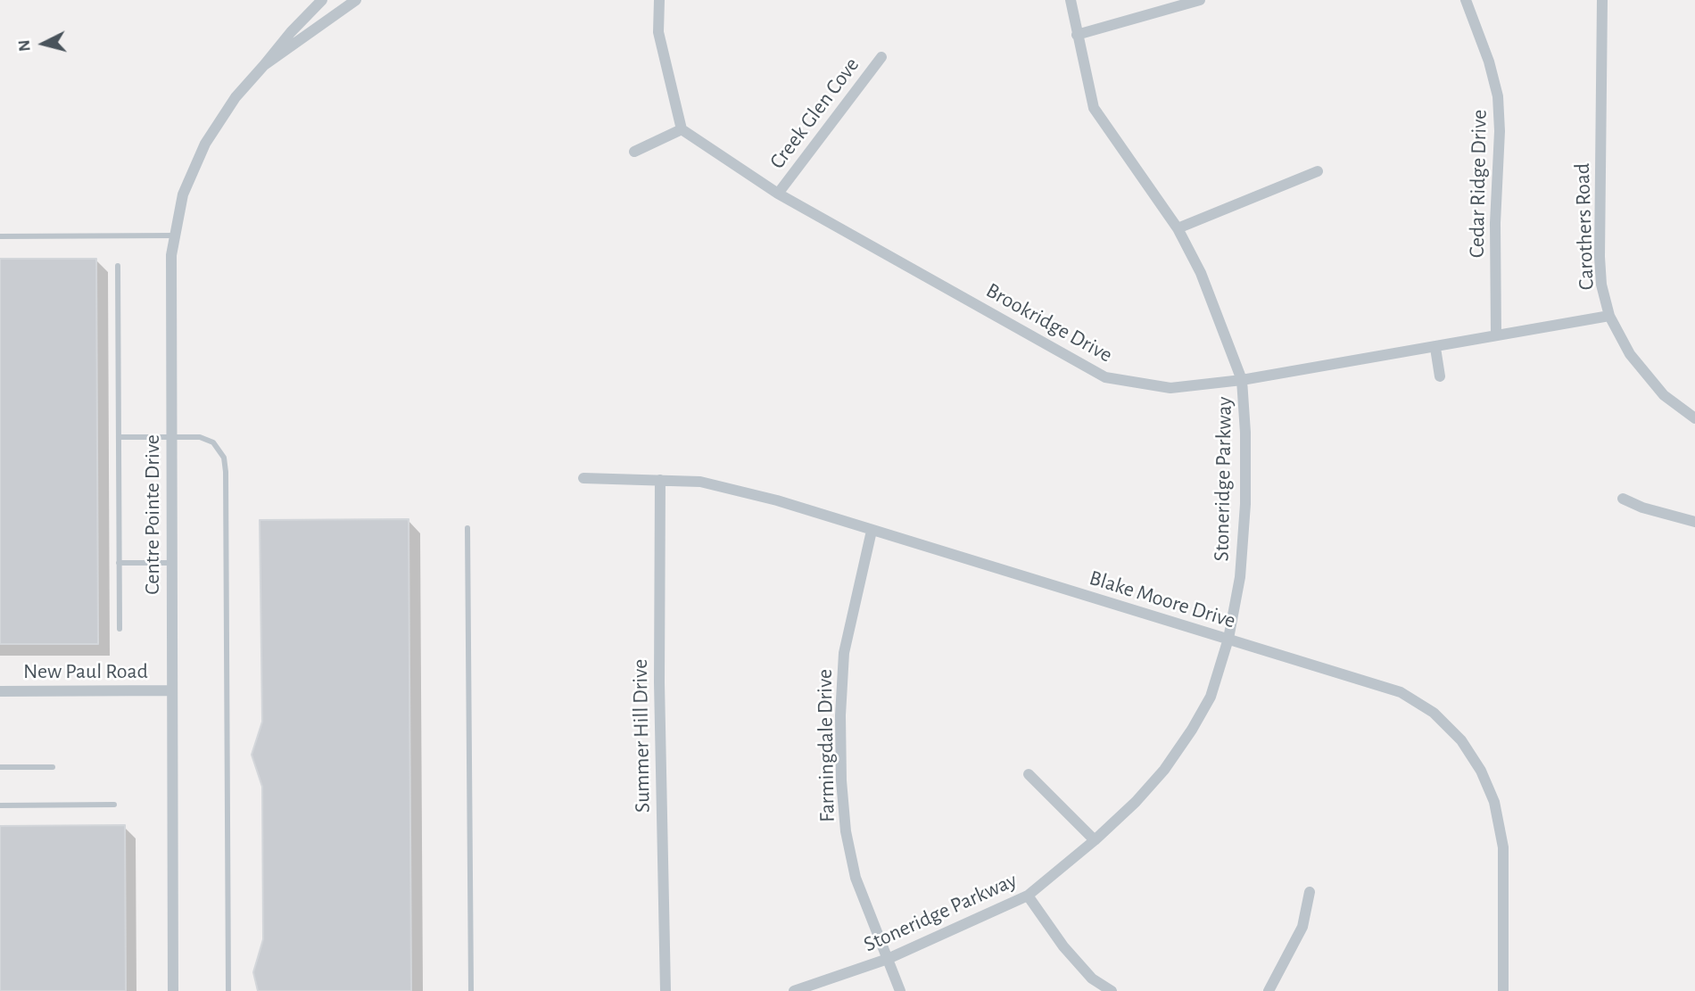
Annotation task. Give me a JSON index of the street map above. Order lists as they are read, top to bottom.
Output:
{
  "streets": {
    "street": [
      "Creek Glen Cove",
      "Cedar Ridge Drive",
      "Carothers Road",
      "Brookridge Drive",
      "Stoneridge Parkway",
      "Centre Pointe Drive",
      "Blake Moore Drive",
      "New Paul Road",
      "Summer Hill Drive",
      "Farmingdale Drive"
    ]
  },
  "crossings": [
    ["Creek Glen Cove", "Brookridge Drive"],
    ["Cedar Ridge Drive", "Brookridge Drive"],
    ["Carothers Road", "Brookridge Drive"],
    ["Brookridge Drive", "Stoneridge Parkway"],
    ["Stoneridge Parkway", "Blake Moore Drive"],
    ["Stoneridge Parkway", "Farmingdale Drive"],
    ["Centre Pointe Drive", "New Paul Road"],
    ["Blake Moore Drive", "Summer Hill Drive"],
    ["Blake Moore Drive", "Farmingdale Drive"]
  ],
  "north": "left"
}
